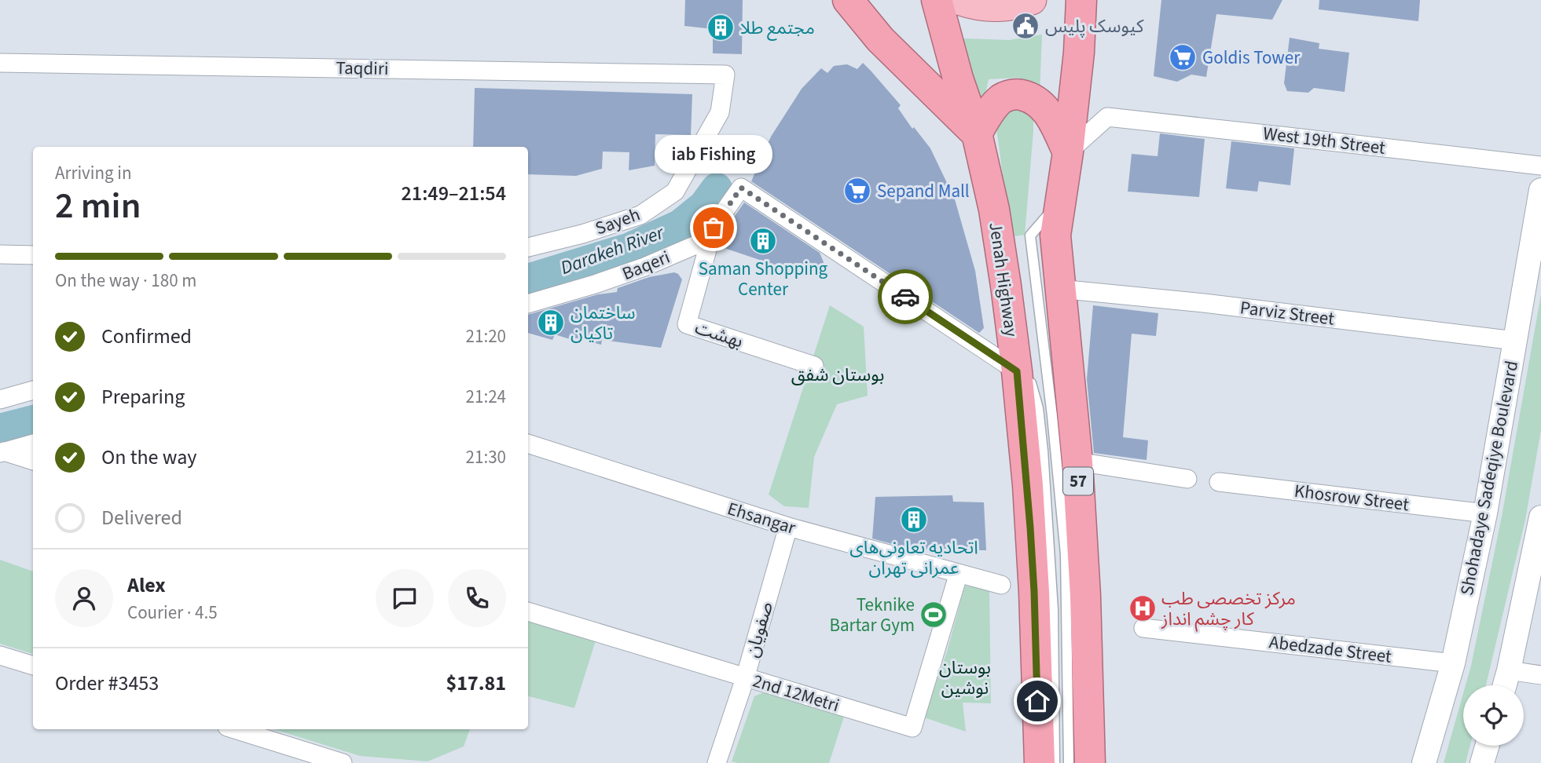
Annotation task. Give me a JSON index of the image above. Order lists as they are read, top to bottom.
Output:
{
  "streets": {
    "highway": ["Jenah Highway", "57"],
    "street": [
      "Taqdiri",
      "West 19th Street",
      "Sayeh",
      "Baqeri",
      "Parviz Street",
      "بهشت",
      "Shohadaye Sadeqiye Boulevard",
      "Khosrow Street",
      "Ehsangar",
      "صفویان",
      "Abedzade Street",
      "2nd 12Metri"
    ]
  },
  "crossings": [
    ["Taqdiri", "Sayeh"],
    ["West 19th Street", "57"],
    ["Baqeri", "Jenah Highway"],
    ["Baqeri", "بهشت"],
    ["Parviz Street", "Shohadaye Sadeqiye Boulevard"],
    ["Parviz Street", "57"],
    ["Shohadaye Sadeqiye Boulevard", "Khosrow Street"],
    ["Shohadaye Sadeqiye Boulevard", "Abedzade Street"],
    ["Ehsangar", "صفویان"],
    ["Ehsangar", "2nd 12Metri"],
    ["صفویان", "2nd 12Metri"]
  ],
  "water": ["Darakeh River"],
  "parks": ["بوستان شفق", "بوستان نوشین"],
  "places": {
    "public building": ["کیوسک پلیس"],
    "building": [
      "مجتمع طلا",
      "Saman Shopping Center",
      "ساختمان تاکیان",
      "اتحادیه تعاونی‌های عمرانی تهران"
    ],
    "supermarket": ["Goldis Tower", "Sepand Mall"],
    "other": ["iab Fishing"],
    "hospital": ["مرکز تخصصی طب کار چشم انداز"],
    "sports": ["Teknike Bartar Gym"]
  },
  "page": {
    "bubble": "iab Fishing",
    "heading": ["2 min", "Arriving in", "21:49–21:54"],
    "panel": [
      "Alex",
      "Courier · 4.5",
      "Order #3453",
      "$17.81"
    ],
    "bar": "On the way · 180 m",
    "list": [
      ["Confirmed", "21:20"],
      ["Preparing", "21:24"],
      ["On the way", "21:30"],
      "Delivered"
    ]
  }
}
